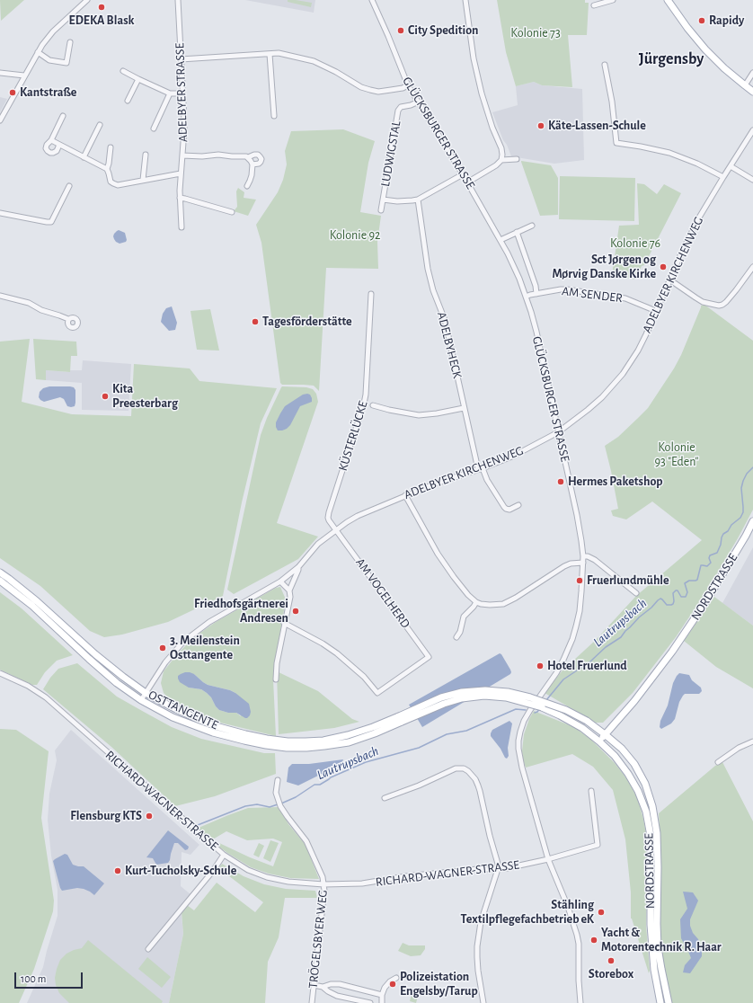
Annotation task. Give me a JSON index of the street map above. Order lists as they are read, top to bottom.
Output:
{
  "streets": {
    "main road": ["NORDSTRASSE", "OSTTANGENTE"],
    "street": [
      "ADELBYER STRASSE",
      "GLÜCKSBURGER STRASSE",
      "LUDWIGSTAL",
      "ADELBYER KIRCHENWEG",
      "AM SENDER",
      "ADELBYHECK",
      "KÜSTERLÜCKE",
      "AM VOGELHERD",
      "RICHARD-WAGNER-STRASSE",
      "TRÖGELSBYER WEG"
    ]
  },
  "crossings": [
    ["GLÜCKSBURGER STRASSE", "LUDWIGSTAL"],
    ["GLÜCKSBURGER STRASSE", "ADELBYER KIRCHENWEG"],
    ["GLÜCKSBURGER STRASSE", "AM SENDER"],
    ["GLÜCKSBURGER STRASSE", "RICHARD-WAGNER-STRASSE"],
    ["LUDWIGSTAL", "ADELBYHECK"],
    ["ADELBYER KIRCHENWEG", "AM SENDER"],
    ["ADELBYER KIRCHENWEG", "ADELBYHECK"],
    ["ADELBYER KIRCHENWEG", "KÜSTERLÜCKE"],
    ["ADELBYER KIRCHENWEG", "AM VOGELHERD"],
    ["ADELBYER KIRCHENWEG", "OSTTANGENTE"],
    ["KÜSTERLÜCKE", "AM VOGELHERD"],
    ["NORDSTRASSE", "OSTTANGENTE"],
    ["RICHARD-WAGNER-STRASSE", "TRÖGELSBYER WEG"]
  ],
  "districts": ["Jürgensby"],
  "water": ["Lautrupsbach"],
  "parks": [
    "Kolonie 73",
    "Kolonie 92",
    "Kolonie 76",
    "Kolonie 93 \"Eden\""
  ],
  "places": [
    "EDEKA Blask",
    "Rapidy",
    "City Spedition",
    "Kantstraße",
    "Käte-Lassen-Schule",
    "Sct Jørgen og Mørvig Danske Kirke",
    "Tagesförderstätte",
    "Kita Preesterbarg",
    "Hermes Paketshop",
    "Fruerlundmühle",
    "Friedhofsgärtnerei Andresen",
    "3. Meilenstein Osttangente",
    "Hotel Fruerlund",
    "Flensburg KTS",
    "Kurt-Tucholsky-Schule",
    "Stähling Textilpflegefachbetrieb eK",
    "Yacht & Motorentechnik R. Haar",
    "Storebox",
    "Polizeistation Engelsby/Tarup"
  ],
  "scale_bar": "100 m"
}
